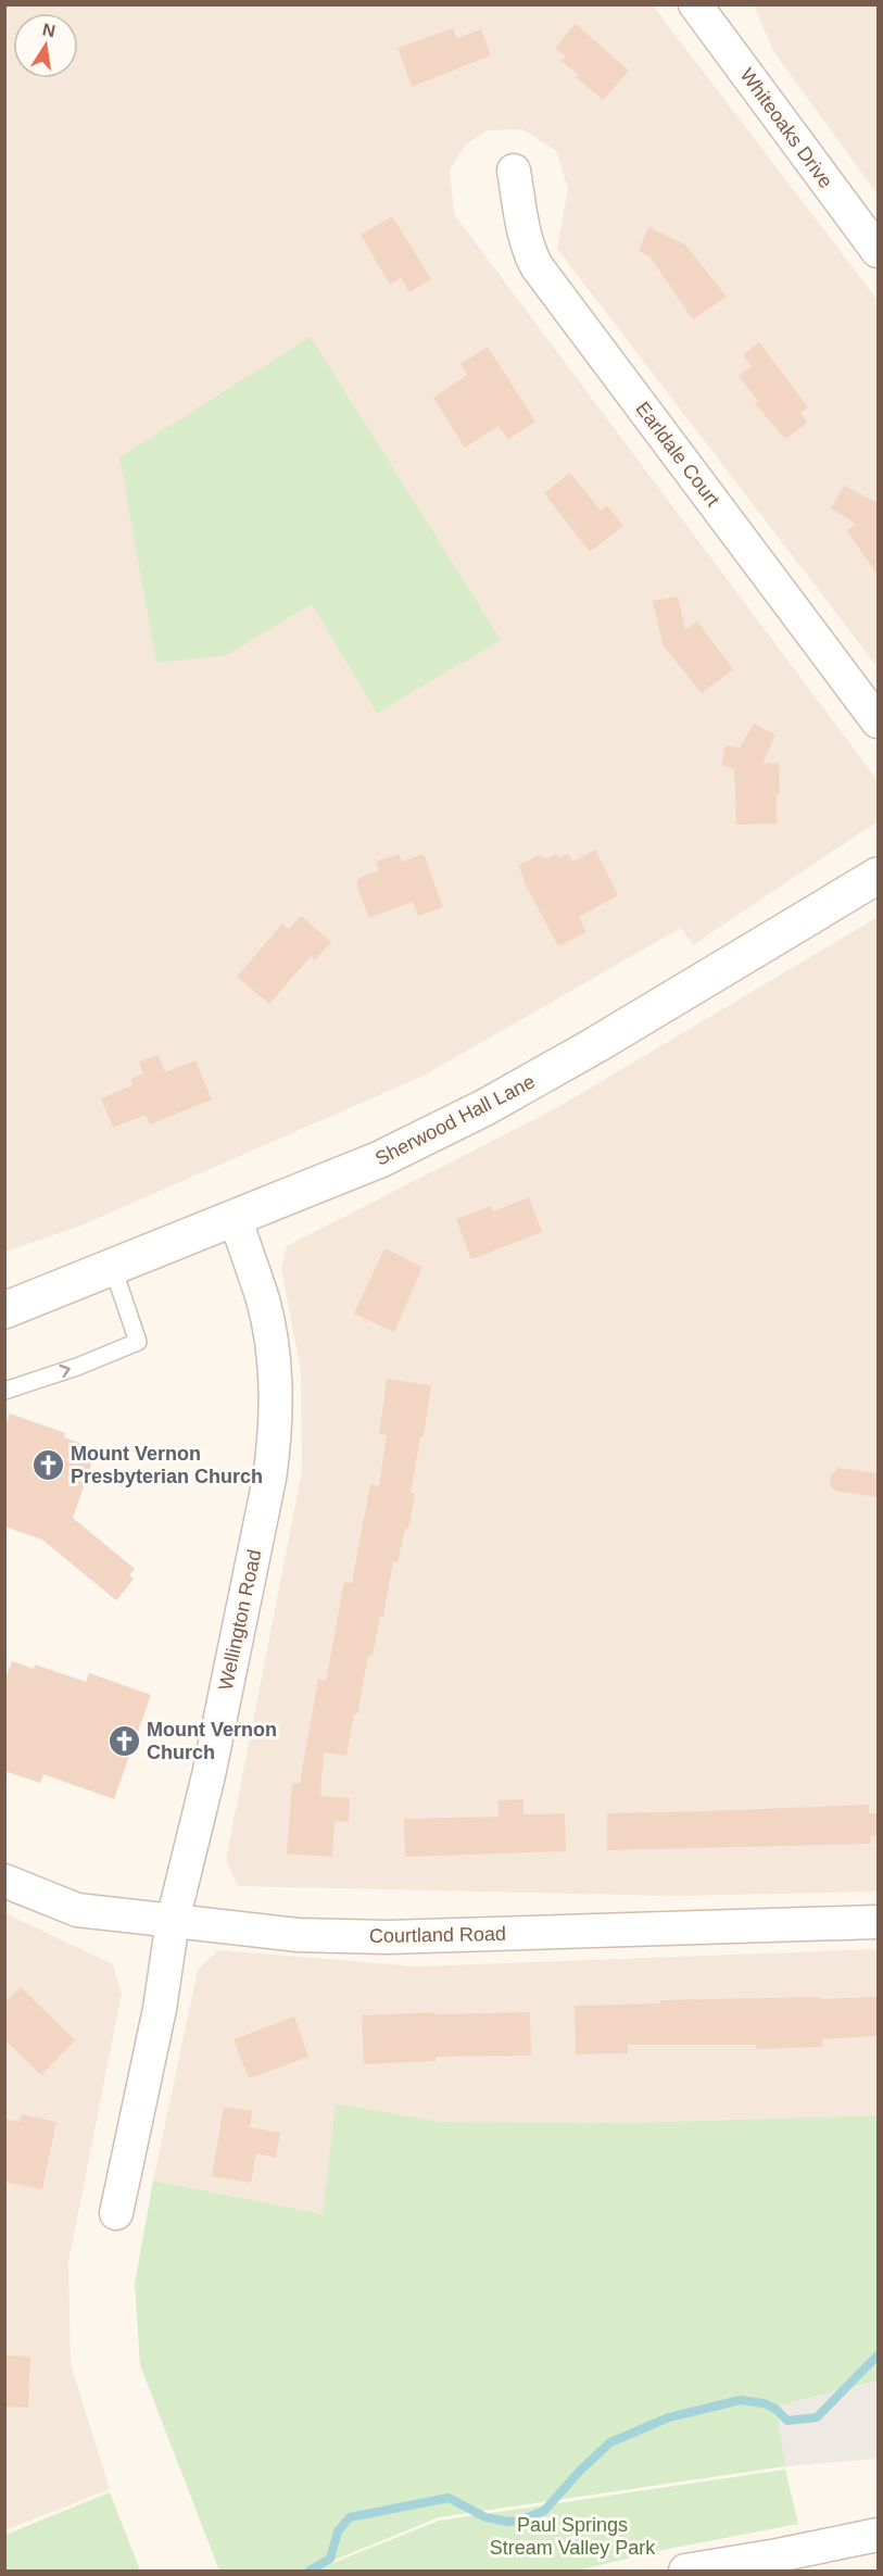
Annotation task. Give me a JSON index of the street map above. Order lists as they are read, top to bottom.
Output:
{
  "streets": {
    "main road": ["Sherwood Hall Lane"],
    "street": [
      "Whiteoaks Drive",
      "Earldale Court",
      "Wellington Road",
      "Courtland Road"
    ]
  },
  "crossings": [
    ["Sherwood Hall Lane", "Wellington Road"],
    ["Wellington Road", "Courtland Road"]
  ],
  "parks": ["Paul Springs Stream Valley Park"],
  "places": {
    "church": ["Mount Vernon Presbyterian Church", "Mount Vernon Church"]
  },
  "north": "top"
}
